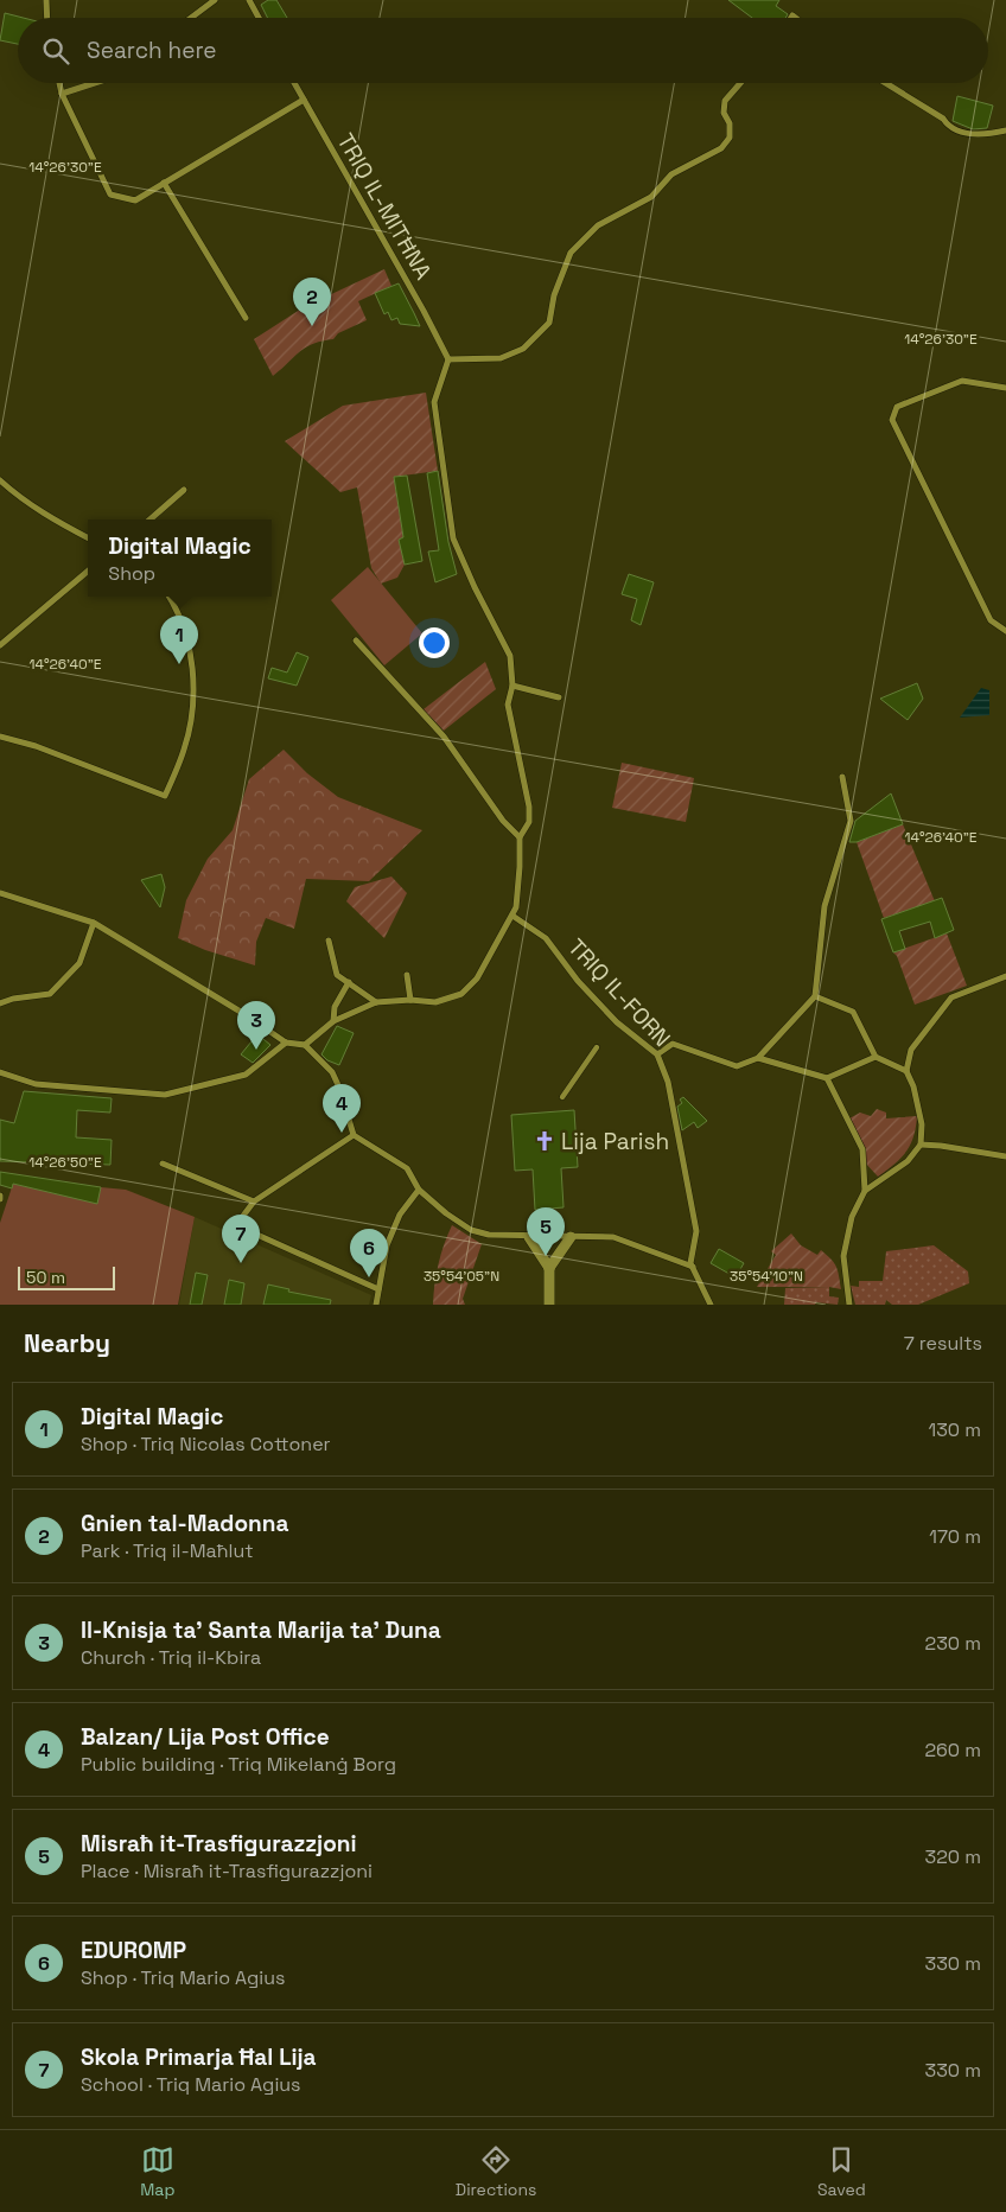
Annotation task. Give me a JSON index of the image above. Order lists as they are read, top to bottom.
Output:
{
  "streets": {
    "street": ["TRIQ IL-MITĦNA", "TRIQ IL-FORN"]
  },
  "places": {
    "church": ["Lija Parish"]
  },
  "scale_bar": "50 m",
  "page": {
    "search": "Search here",
    "pins": [
      "2",
      "1",
      "3",
      "4",
      "5",
      "7",
      "6"
    ],
    "popup": ["Digital Magic", "Shop"],
    "scale": "50 m",
    "heading": ["Nearby", "7 results"],
    "list": [
      {
        "mark": "1",
        "name": "Digital Magic",
        "note": "Shop · Triq Nicolas Cottoner",
        "value": "130 m"
      },
      {
        "mark": "2",
        "name": "Gnien tal-Madonna",
        "note": "Park · Triq il-Maħlut",
        "value": "170 m"
      },
      {
        "mark": "3",
        "name": "Il-Knisja ta' Santa Marija ta' Duna",
        "note": "Church · Triq il-Kbira",
        "value": "230 m"
      },
      {
        "mark": "4",
        "name": "Balzan/ Lija Post Office",
        "note": "Public building · Triq Mikelanġ Borg",
        "value": "260 m"
      },
      {
        "mark": "5",
        "name": "Misraħ it-Trasfigurazzjoni",
        "note": "Place · Misraħ it-Trasfigurazzjoni",
        "value": "320 m"
      },
      {
        "mark": "6",
        "name": "EDUROMP",
        "note": "Shop · Triq Mario Agius",
        "value": "330 m"
      },
      {
        "mark": "7",
        "name": "Skola Primarja Ħal Lija",
        "note": "School · Triq Mario Agius",
        "value": "330 m"
      }
    ],
    "nav": ["Map", "Directions", "Saved"]
  },
  "coordinates": [
    "14°26'30\"E",
    "14°26'40\"E",
    "14°26'50\"E",
    "35°54'05\"N",
    "35°54'10\"N"
  ]
}
